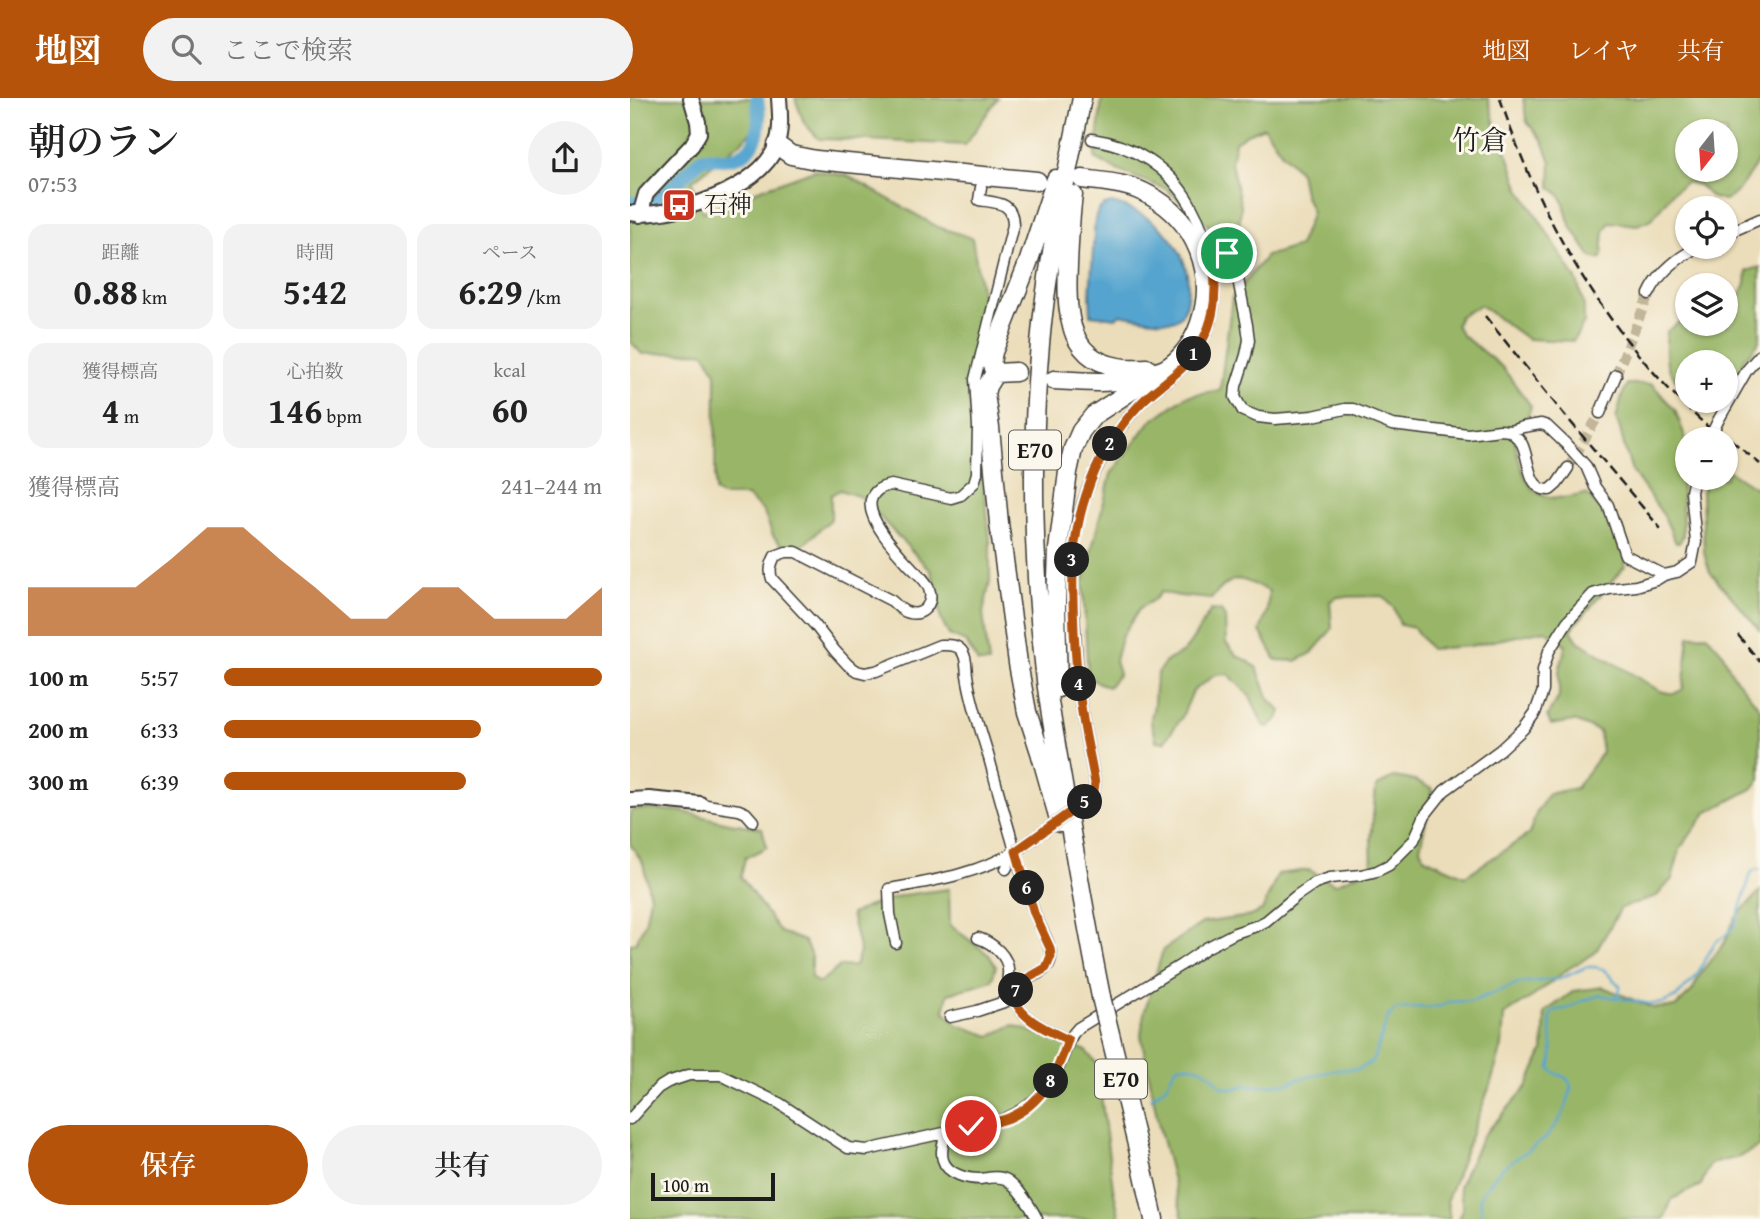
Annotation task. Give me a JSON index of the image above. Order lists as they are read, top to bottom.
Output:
{
  "streets": {
    "highway": ["E70"]
  },
  "districts": ["竹倉"],
  "places": {
    "bus stop": ["石神"]
  },
  "scale_bar": "100 m",
  "north": "bottom",
  "page": {
    "header": "地図",
    "search": "ここで検索",
    "nav": ["地図", "レイヤ", "共有"],
    "heading": ["朝のラン", "07:53"],
    "map_buttons": ["+", "−"],
    "stats": [
      ["距離", "0.88 km"],
      ["時間", "5:42"],
      ["ペース", "6:29 /km"],
      ["獲得標高", "4 m"],
      ["心拍数", "146 bpm"],
      ["kcal", "60"]
    ],
    "pins": [
      "1",
      "2",
      "3",
      "4",
      "5",
      "6",
      "7",
      "8"
    ],
    "chart": ["獲得標高", "241–244 m"],
    "list": [
      {
        "name": "100 m",
        "note": "5:57"
      },
      {
        "name": "200 m",
        "note": "6:33"
      },
      {
        "name": "300 m",
        "note": "6:39"
      }
    ],
    "buttons": ["保存", "共有"],
    "scale": "100 m"
  }
}
